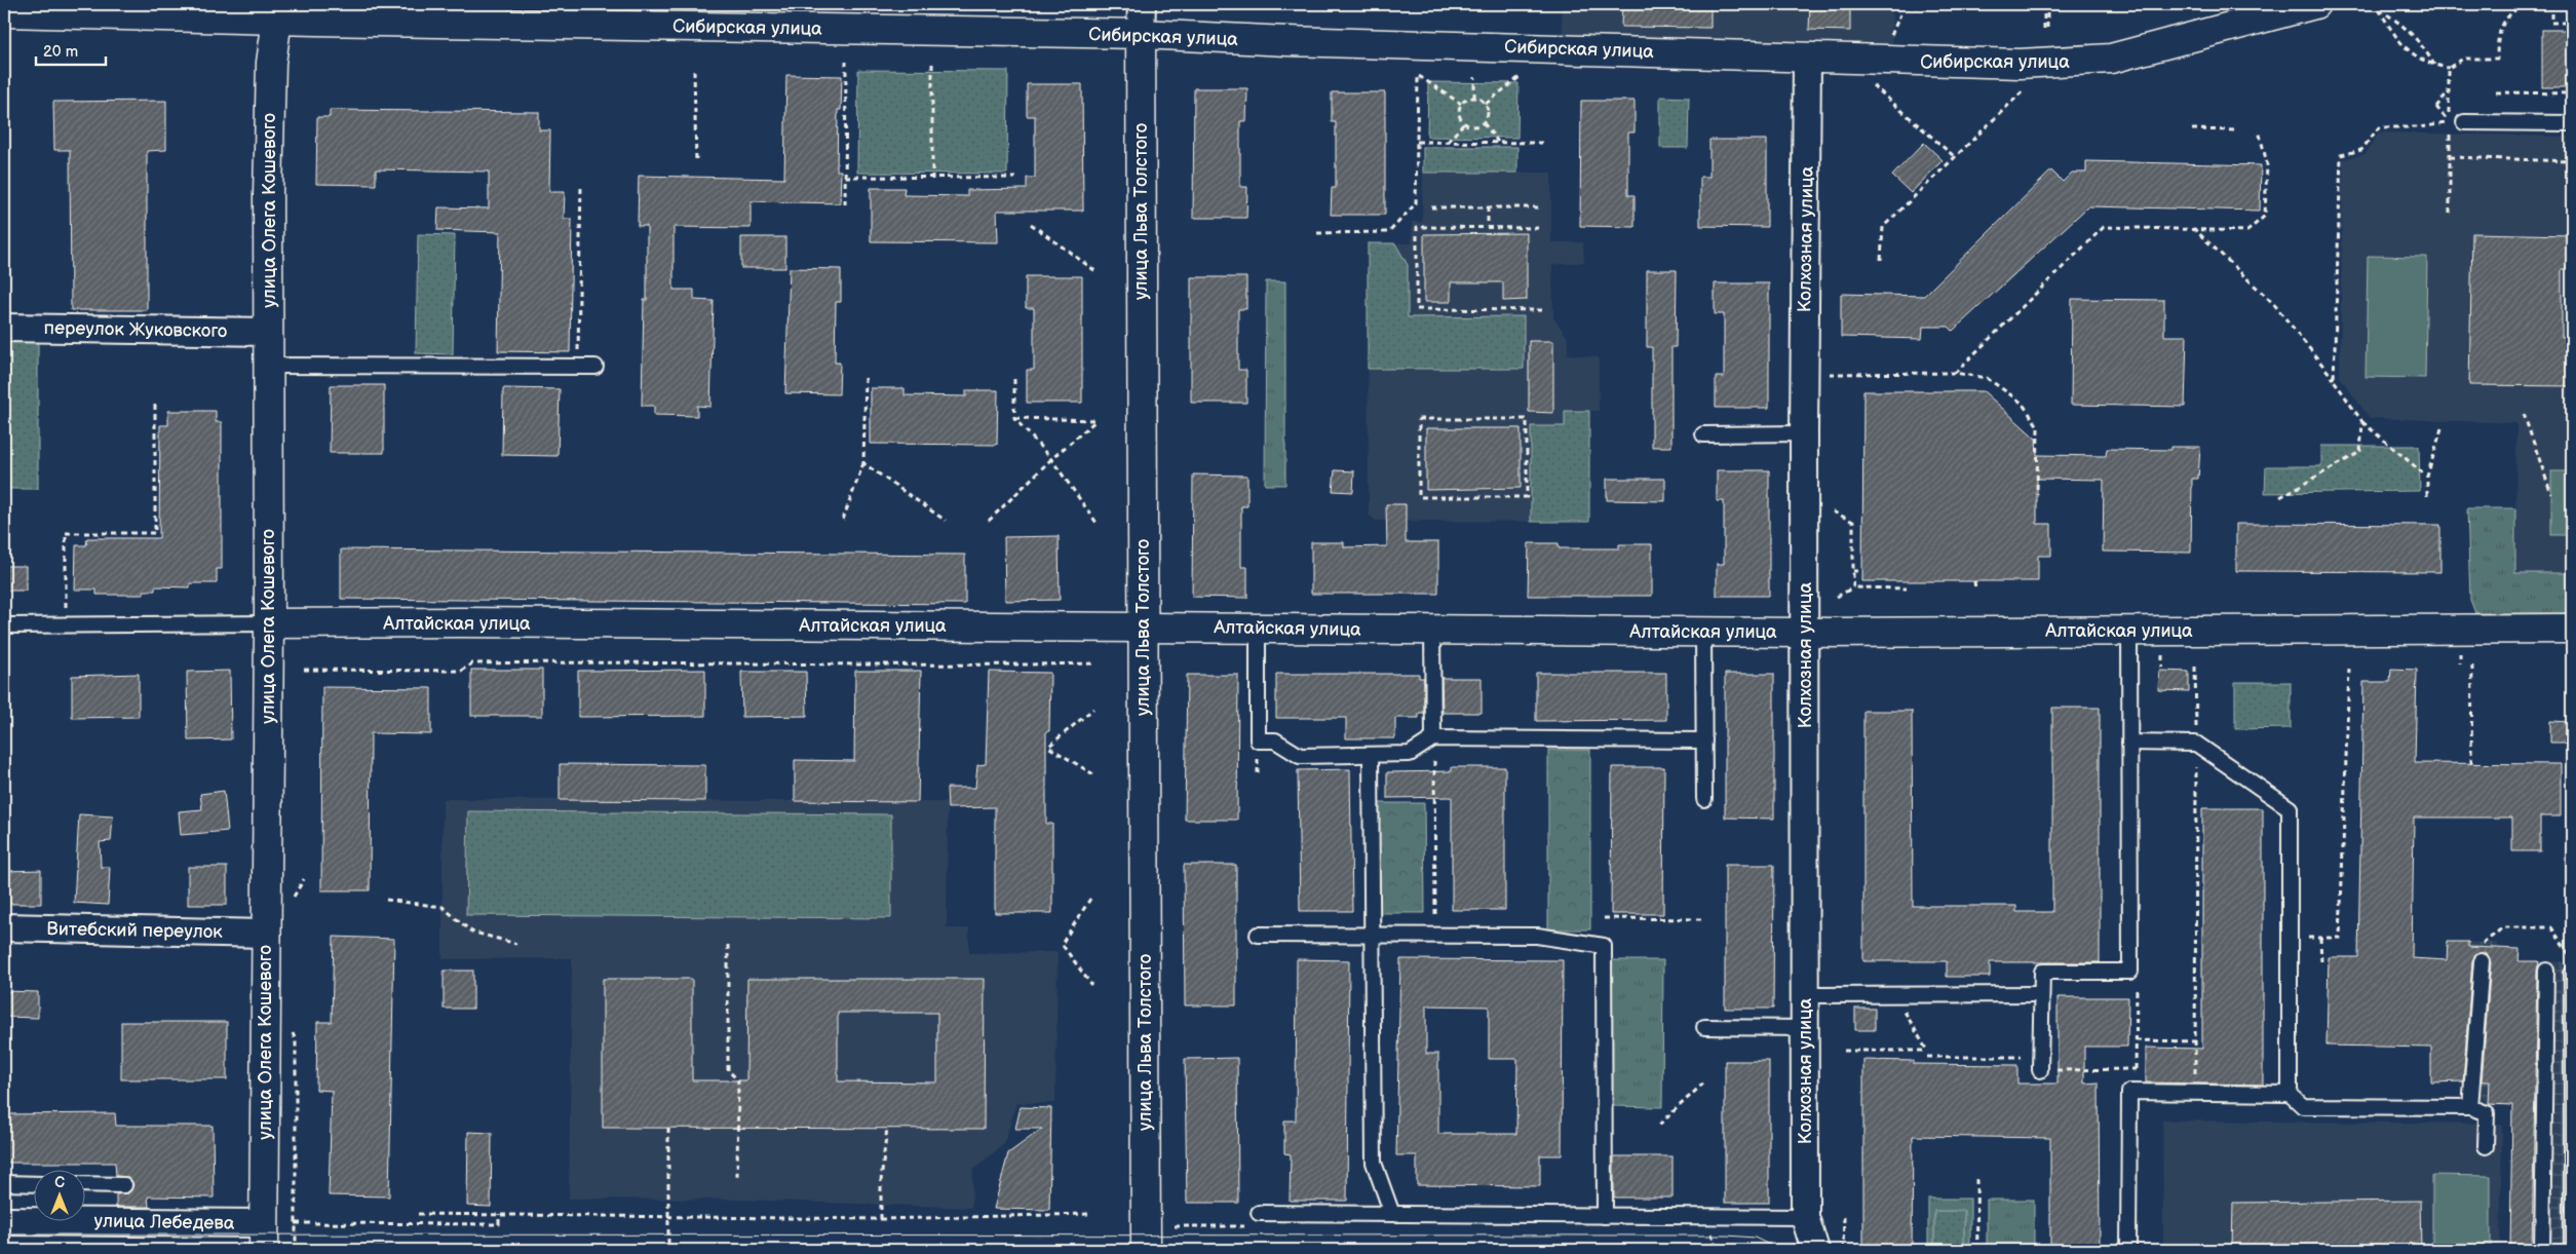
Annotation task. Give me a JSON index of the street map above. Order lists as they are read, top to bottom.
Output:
{
  "streets": {
    "main road": [
      "Сибирская улица",
      "улица Олега Кошевого",
      "улица Льва Толстого",
      "Алтайская улица"
    ],
    "street": [
      "Колхозная улица",
      "переулок Жуковского",
      "Витебский переулок",
      "улица Лебедева"
    ]
  },
  "crossings": [
    ["Сибирская улица", "улица Олега Кошевого"],
    ["Сибирская улица", "улица Льва Толстого"],
    ["Сибирская улица", "Колхозная улица"],
    ["улица Олега Кошевого", "переулок Жуковского"],
    ["улица Олега Кошевого", "Алтайская улица"],
    ["улица Олега Кошевого", "Витебский переулок"],
    ["улица Олега Кошевого", "улица Лебедева"],
    ["улица Льва Толстого", "Алтайская улица"],
    ["Колхозная улица", "Алтайская улица"]
  ],
  "scale_bar": "20 m",
  "north": "top"
}
